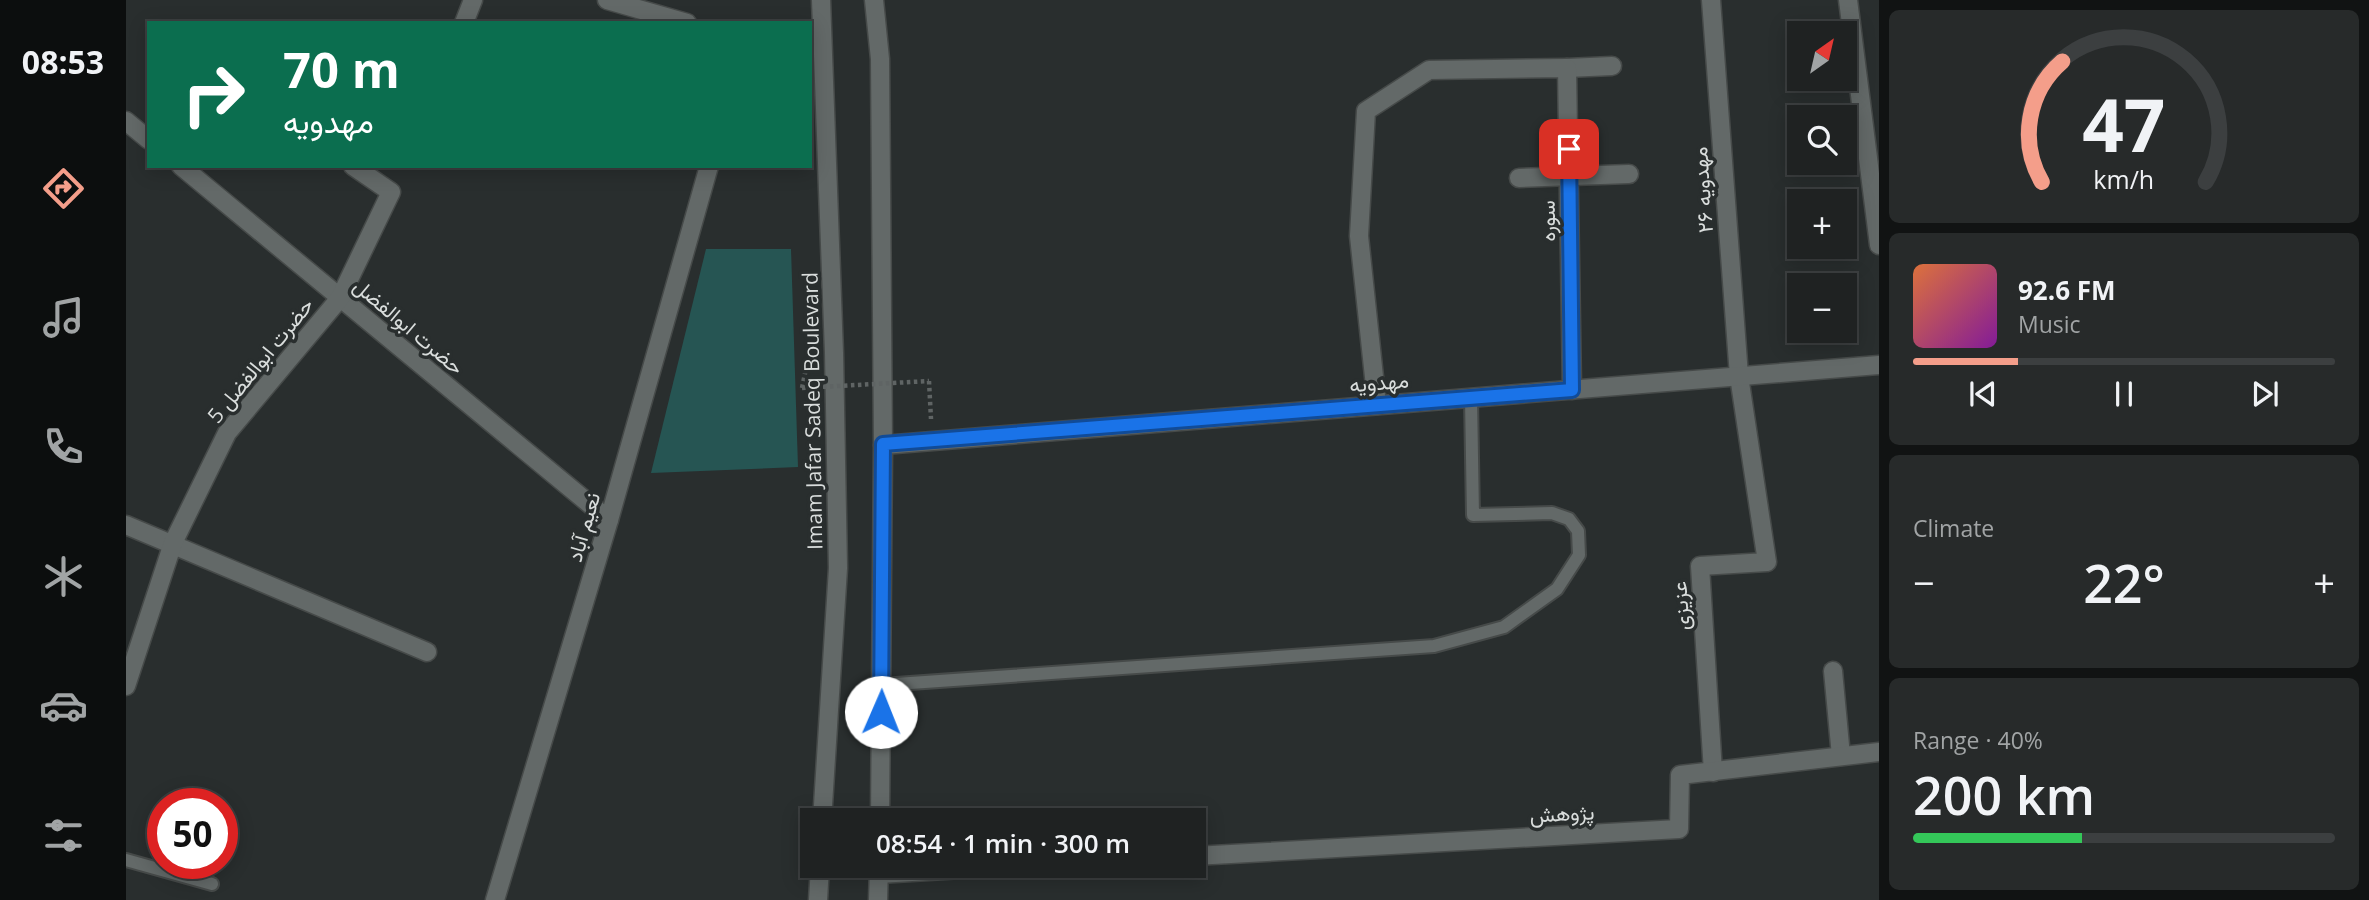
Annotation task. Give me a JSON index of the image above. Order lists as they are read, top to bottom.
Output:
{
  "streets": {
    "street": [
      "مهدویه ۲۶",
      "سوره",
      "حضرت ابوالفضل",
      "حضرت ابوالفضل 5",
      "مهدویه",
      "Imam Jafar Sadeq Boulevard",
      "نعیم آباد",
      "عزیزی",
      "پژوهش"
    ]
  },
  "crossings": [
    ["مهدویه ۲۶", "مهدویه"],
    ["مهدویه ۲۶", "عزیزی"],
    ["سوره", "مهدویه"],
    ["حضرت ابوالفضل", "حضرت ابوالفضل 5"],
    ["حضرت ابوالفضل", "نعیم آباد"],
    ["مهدویه", "عزیزی"],
    ["عزیزی", "پژوهش"]
  ],
  "north": "top right",
  "page": {
    "tabs": "08:53",
    "map_buttons": ["+", "−"],
    "turn": ["70 m", "مهدویه"],
    "song": ["92.6 FM", "Music"],
    "tile": [
      "Climate",
      ["Range · 40%", "200 km"]
    ],
    "heat": ["−", "22°", "+"],
    "limit": "50",
    "trip": "08:54 · 1 min · 300 m",
    "gauge": ["47", "km/h"]
  }
}
